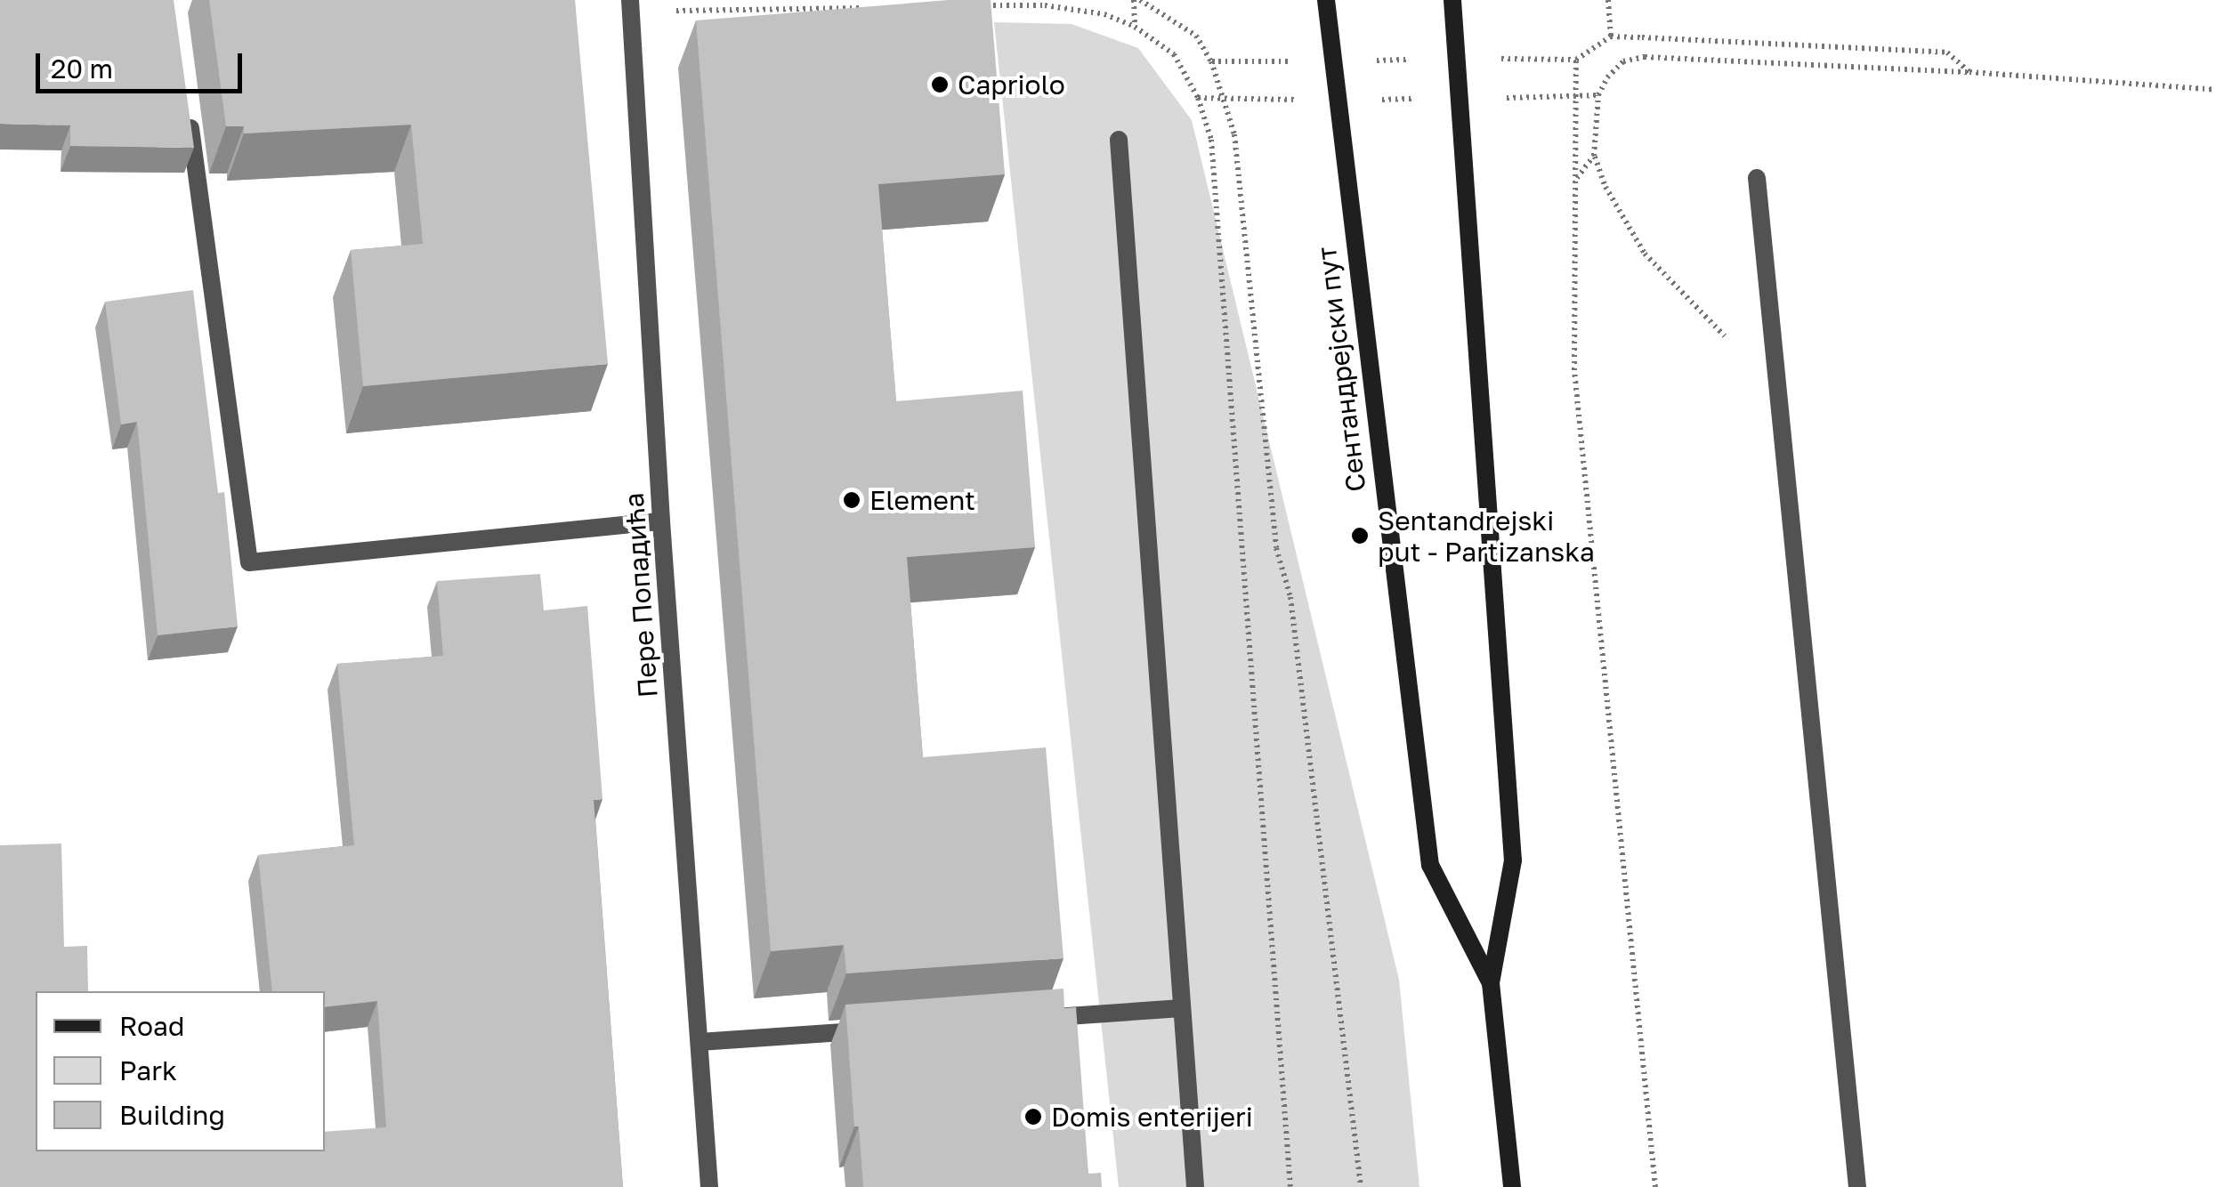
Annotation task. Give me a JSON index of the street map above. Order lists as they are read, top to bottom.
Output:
{
  "streets": {
    "main road": ["Сентандрејски пут"],
    "street": ["Пере Попадића"]
  },
  "places": [
    "Capriolo",
    "Element",
    "Sentandrejski put - Partizanska",
    "Domis enterijeri"
  ],
  "legend": ["Road", "Park", "Building"],
  "scale_bar": "20 m"
}
